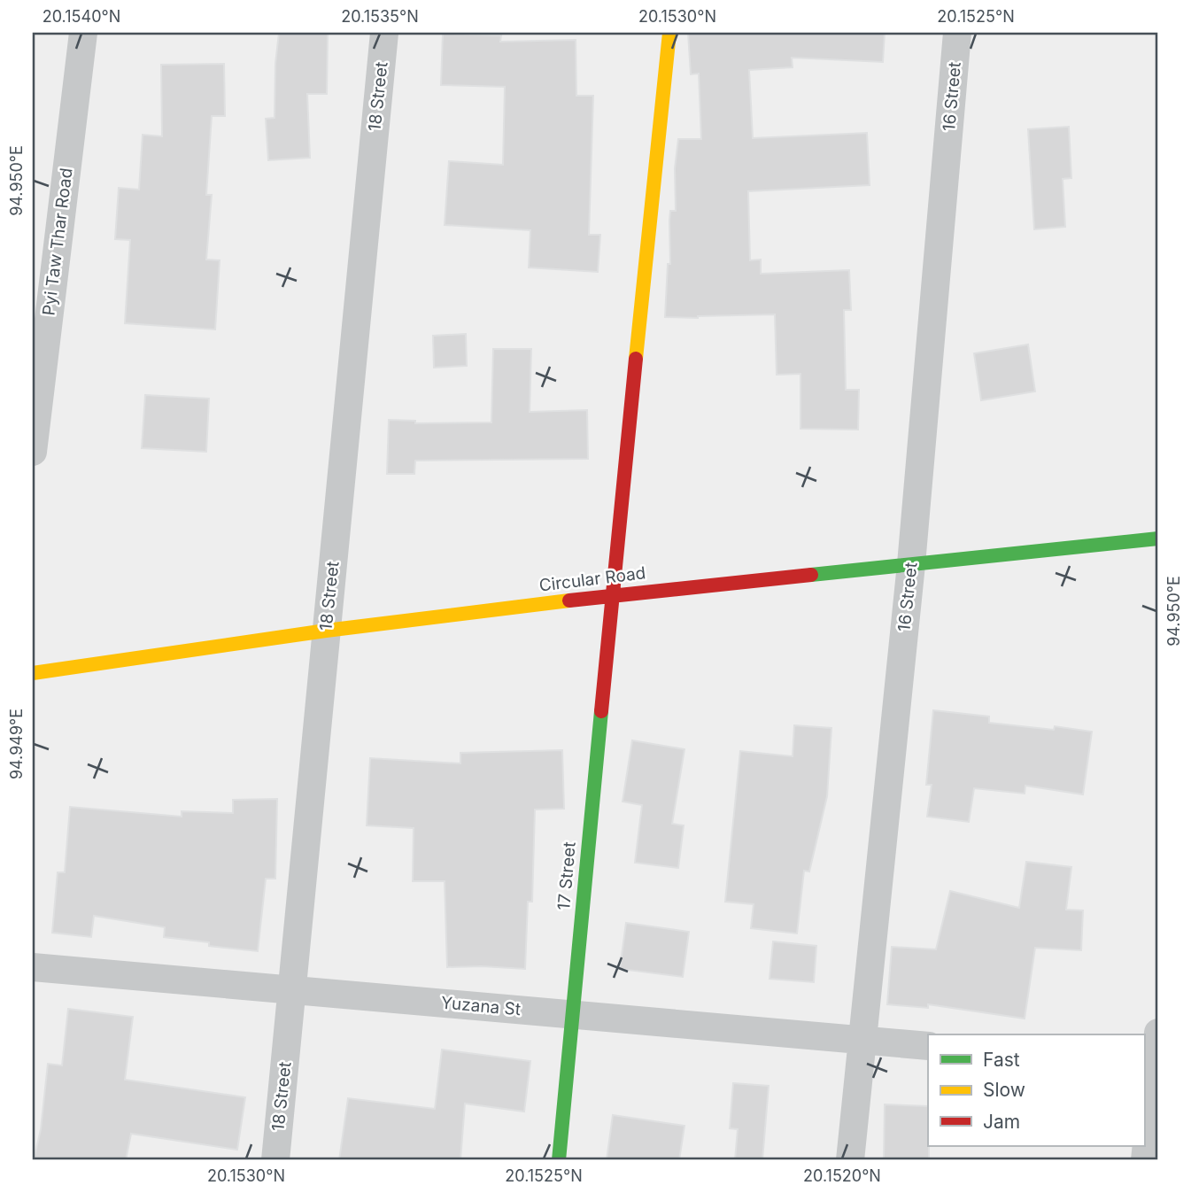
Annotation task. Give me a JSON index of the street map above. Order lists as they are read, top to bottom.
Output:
{
  "streets": {
    "main road": ["Circular Road", "17 Street"],
    "street": [
      "18 Street",
      "16 Street",
      "Pyi Taw Thar Road",
      "Yuzana St"
    ]
  },
  "crossings": [
    ["18 Street", "Circular Road"],
    ["18 Street", "Yuzana St"],
    ["16 Street", "Circular Road"],
    ["16 Street", "Yuzana St"],
    ["Circular Road", "17 Street"],
    ["17 Street", "Yuzana St"]
  ],
  "legend": ["Fast", "Slow", "Jam"],
  "coordinates": [
    "20.1540°N",
    "20.1535°N",
    "20.1530°N",
    "20.1525°N",
    "94.950°E",
    "94.949°E",
    "20.1520°N"
  ]
}
